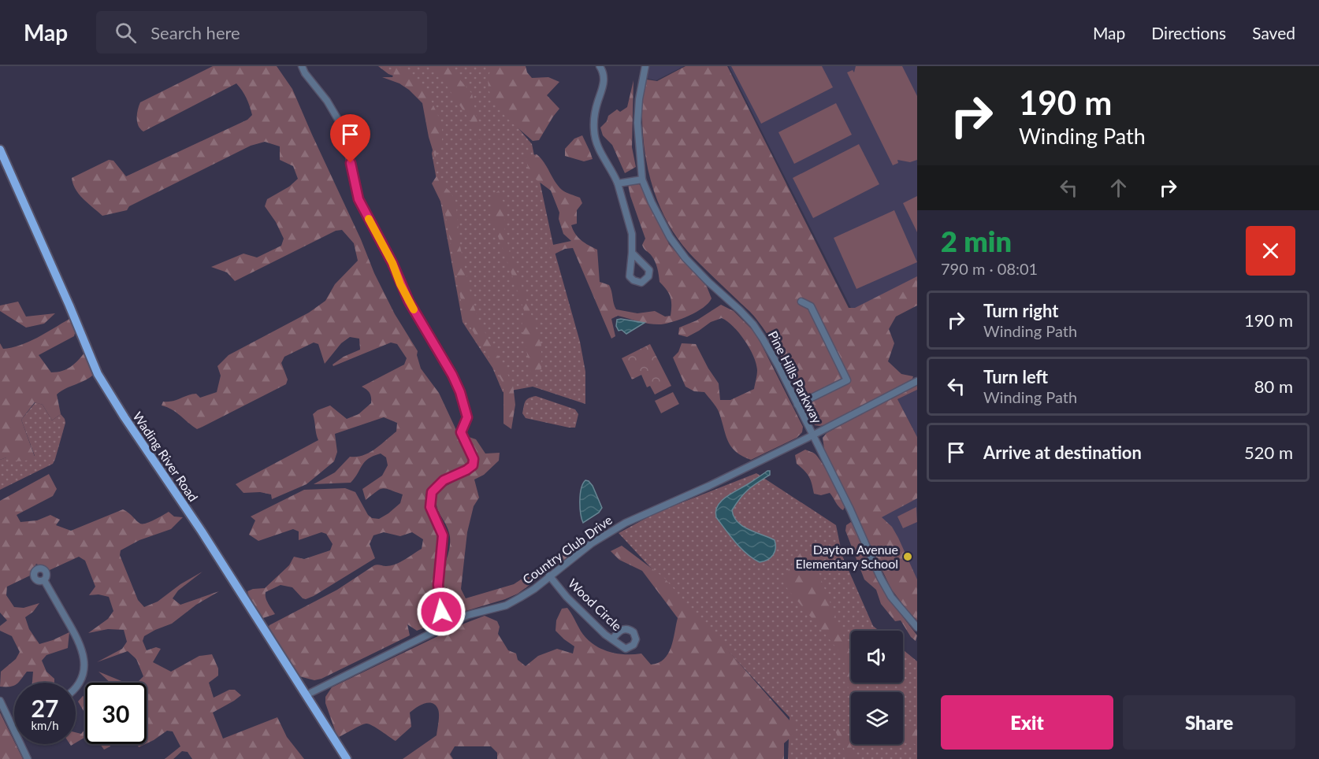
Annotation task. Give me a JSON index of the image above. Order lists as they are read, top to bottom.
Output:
{
  "streets": {
    "main road": ["Wading River Road"],
    "street": ["Pine Hills Parkway", "Country Club Drive", "Wood Circle"]
  },
  "crossings": [
    ["Pine Hills Parkway", "Country Club Drive"],
    ["Wading River Road", "Country Club Drive"],
    ["Country Club Drive", "Wood Circle"]
  ],
  "places": ["Dayton Avenue Elementary School"],
  "page": {
    "header": "Map",
    "search": "Search here",
    "nav": ["Map", "Directions", "Saved"],
    "turn": ["190 m", "Winding Path"],
    "heading": ["2 min", "790 m · 08:01"],
    "list": [
      {
        "name": "Turn right",
        "note": "Winding Path",
        "value": "190 m"
      },
      {
        "name": "Turn left",
        "note": "Winding Path",
        "value": "80 m"
      },
      {
        "name": "Arrive at destination",
        "value": "520 m"
      }
    ],
    "speed": "27 km/h",
    "limit": "30",
    "buttons": ["Exit", "Share"]
  }
}
